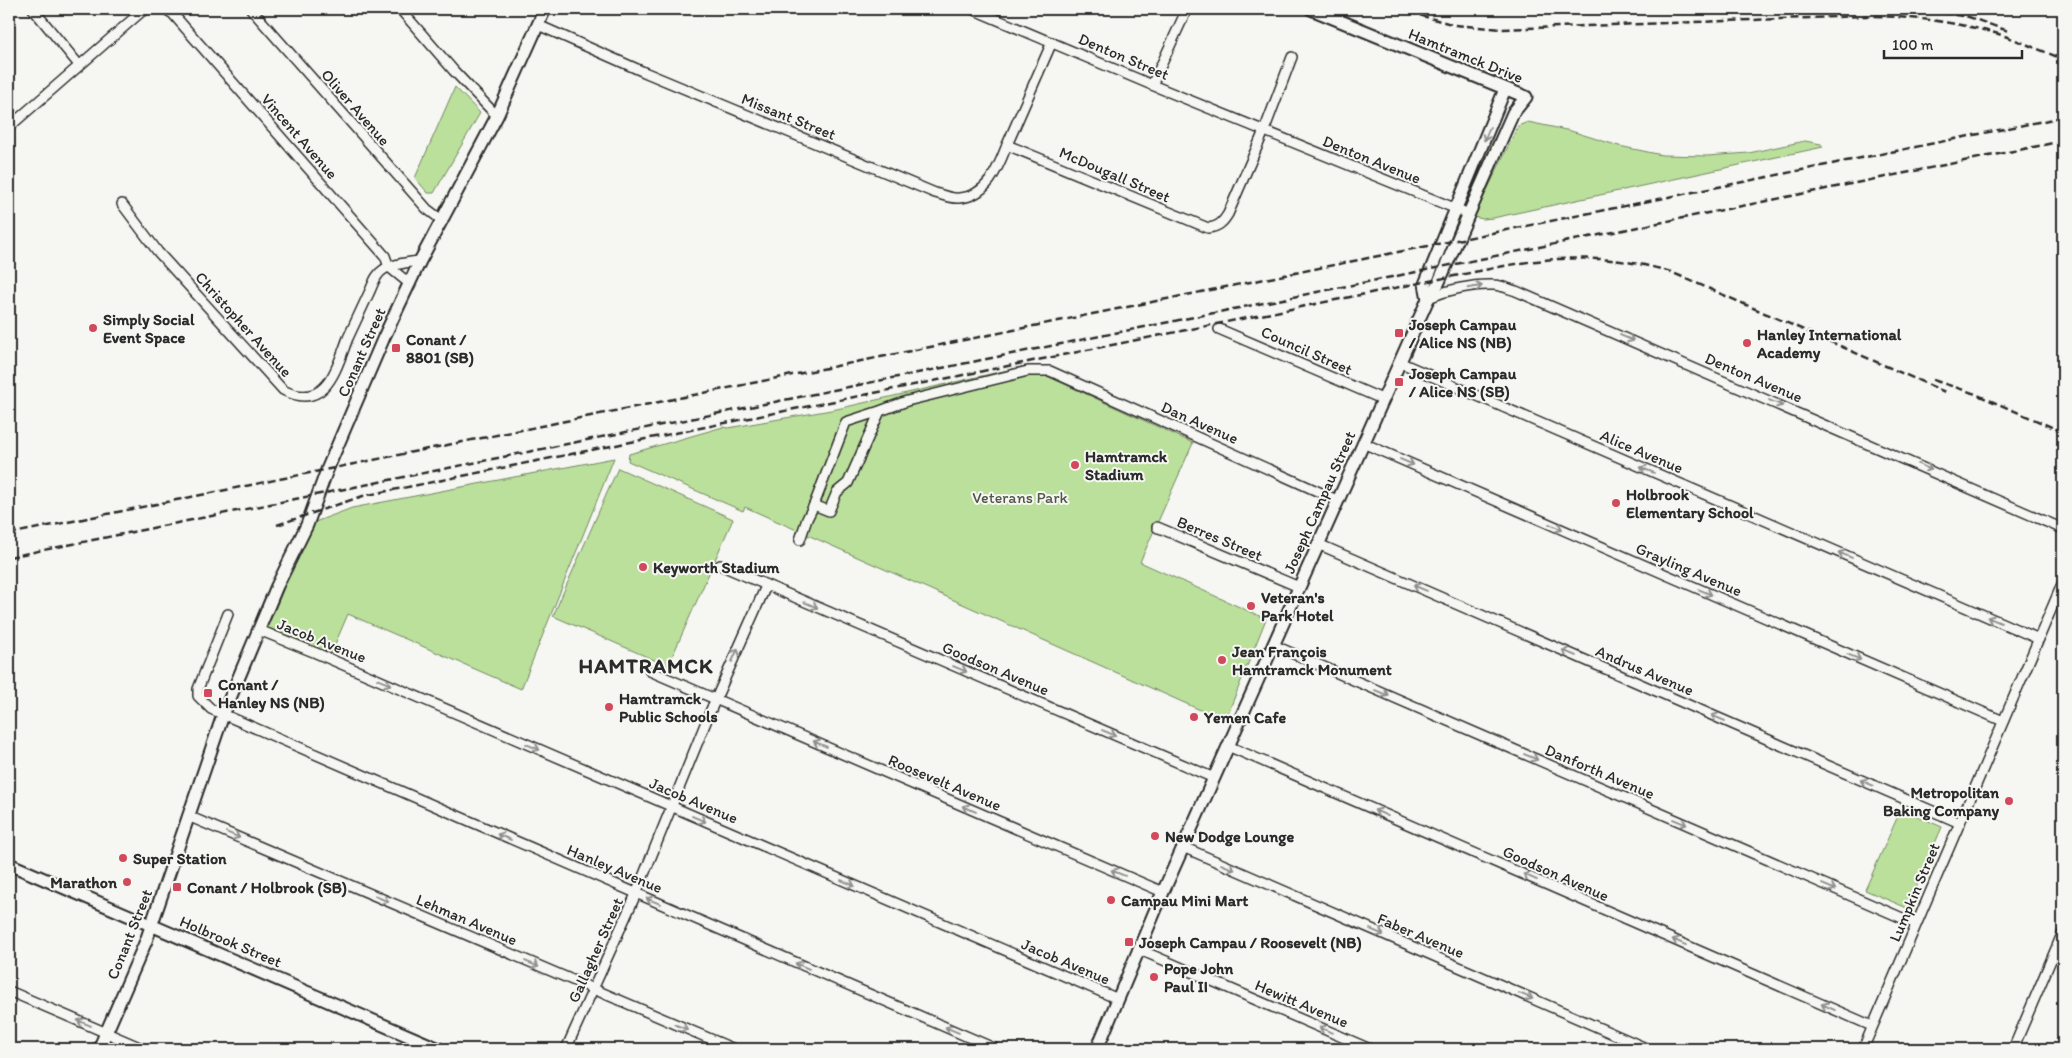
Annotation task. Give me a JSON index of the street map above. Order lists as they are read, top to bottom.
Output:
{
  "streets": {
    "street": [
      "Hamtramck Drive",
      "Denton Street",
      "Oliver Avenue",
      "Missant Street",
      "Vincent Avenue",
      "Denton Avenue",
      "McDougall Street",
      "Christopher Avenue",
      "Council Street",
      "Conant Street",
      "Dan Avenue",
      "Alice Avenue",
      "Joseph Campau Street",
      "Berres Street",
      "Grayling Avenue",
      "Jacob Avenue",
      "Goodson Avenue",
      "Andrus Avenue",
      "Danforth Avenue",
      "Roosevelt Avenue",
      "Hanley Avenue",
      "Lumpkin Street",
      "Lehman Avenue",
      "Faber Avenue",
      "Holbrook Street",
      "Gallagher Street",
      "Hewitt Avenue"
    ]
  },
  "crossings": [
    ["Hamtramck Drive", "Joseph Campau Street"],
    ["Denton Street", "Denton Avenue"],
    ["Denton Street", "McDougall Street"],
    ["Oliver Avenue", "Conant Street"],
    ["Missant Street", "McDougall Street"],
    ["Missant Street", "Conant Street"],
    ["Vincent Avenue", "Christopher Avenue"],
    ["Vincent Avenue", "Conant Street"],
    ["Denton Avenue", "McDougall Street"],
    ["Denton Avenue", "Joseph Campau Street"],
    ["Council Street", "Joseph Campau Street"],
    ["Conant Street", "Jacob Avenue"],
    ["Conant Street", "Hanley Avenue"],
    ["Conant Street", "Lehman Avenue"],
    ["Conant Street", "Holbrook Street"],
    ["Dan Avenue", "Joseph Campau Street"],
    ["Alice Avenue", "Joseph Campau Street"],
    ["Alice Avenue", "Lumpkin Street"],
    ["Joseph Campau Street", "Berres Street"],
    ["Joseph Campau Street", "Grayling Avenue"],
    ["Joseph Campau Street", "Jacob Avenue"],
    ["Joseph Campau Street", "Goodson Avenue"],
    ["Joseph Campau Street", "Andrus Avenue"],
    ["Joseph Campau Street", "Danforth Avenue"],
    ["Joseph Campau Street", "Roosevelt Avenue"],
    ["Joseph Campau Street", "Faber Avenue"],
    ["Joseph Campau Street", "Hewitt Avenue"],
    ["Grayling Avenue", "Lumpkin Street"],
    ["Jacob Avenue", "Gallagher Street"],
    ["Goodson Avenue", "Lumpkin Street"],
    ["Goodson Avenue", "Gallagher Street"],
    ["Andrus Avenue", "Lumpkin Street"],
    ["Danforth Avenue", "Lumpkin Street"],
    ["Roosevelt Avenue", "Gallagher Street"],
    ["Hanley Avenue", "Gallagher Street"],
    ["Lehman Avenue", "Gallagher Street"]
  ],
  "one_way": [
    "Denton Avenue",
    "Alice Avenue",
    "Grayling Avenue",
    "Jacob Avenue",
    "Andrus Avenue",
    "Danforth Avenue",
    "Roosevelt Avenue",
    "Hanley Avenue",
    "Lehman Avenue",
    "Faber Avenue",
    "Hewitt Avenue"
  ],
  "districts": ["HAMTRAMCK"],
  "parks": ["Veterans Park"],
  "places": {
    "other": [
      "Simply Social Event Space",
      "Hanley International Academy",
      "Hamtramck Stadium",
      "Holbrook Elementary School",
      "Keyworth Stadium",
      "Veteran's Park Hotel",
      "Jean François Hamtramck Monument",
      "Hamtramck Public Schools",
      "Yemen Cafe",
      "Metropolitan Baking Company",
      "New Dodge Lounge",
      "Super Station",
      "Marathon",
      "Campau Mini Mart",
      "Pope John Paul II"
    ],
    "transit": [
      "Joseph Campau / Alice NS (NB)",
      "Conant / 8801 (SB)",
      "Joseph Campau / Alice NS (SB)",
      "Conant / Hanley NS (NB)",
      "Conant / Holbrook (SB)",
      "Joseph Campau / Roosevelt (NB)"
    ]
  },
  "scale_bar": "100 m"
}
